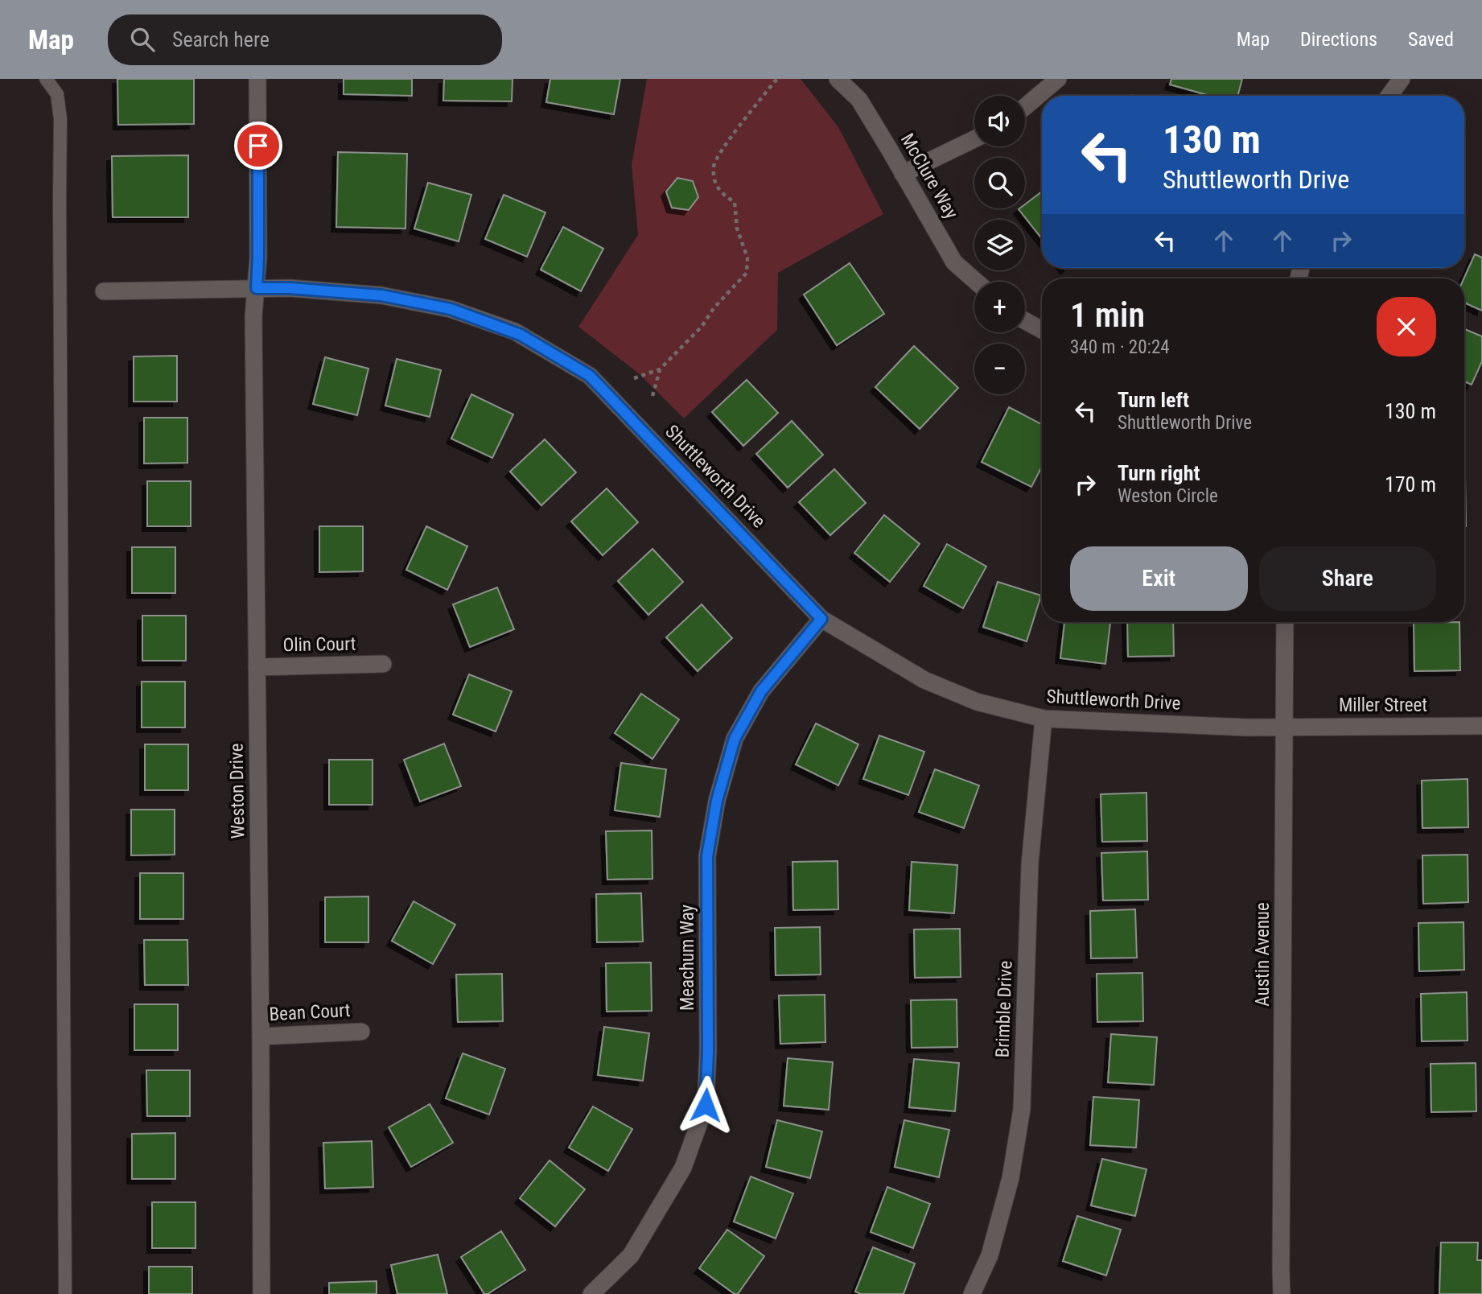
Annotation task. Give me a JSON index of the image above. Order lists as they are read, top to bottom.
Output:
{
  "streets": {
    "street": [
      "McClure Way",
      "Shuttleworth Drive",
      "Olin Court",
      "Miller Street",
      "Weston Drive",
      "Austin Avenue",
      "Meachum Way",
      "Brimble Drive",
      "Bean Court"
    ]
  },
  "crossings": [
    ["Shuttleworth Drive", "Miller Street"],
    ["Shuttleworth Drive", "Weston Drive"],
    ["Shuttleworth Drive", "Austin Avenue"],
    ["Shuttleworth Drive", "Meachum Way"],
    ["Shuttleworth Drive", "Brimble Drive"],
    ["Olin Court", "Weston Drive"],
    ["Miller Street", "Austin Avenue"],
    ["Weston Drive", "Bean Court"]
  ],
  "page": {
    "header": "Map",
    "search": "Search here",
    "nav": ["Map", "Directions", "Saved"],
    "map_buttons": ["+", "−"],
    "turn": ["130 m", "Shuttleworth Drive"],
    "heading": ["1 min", "340 m · 20:24"],
    "list": [
      {
        "name": "Turn left",
        "note": "Shuttleworth Drive",
        "value": "130 m"
      },
      {
        "name": "Turn right",
        "note": "Weston Circle",
        "value": "170 m"
      }
    ],
    "buttons": ["Exit", "Share"]
  }
}
